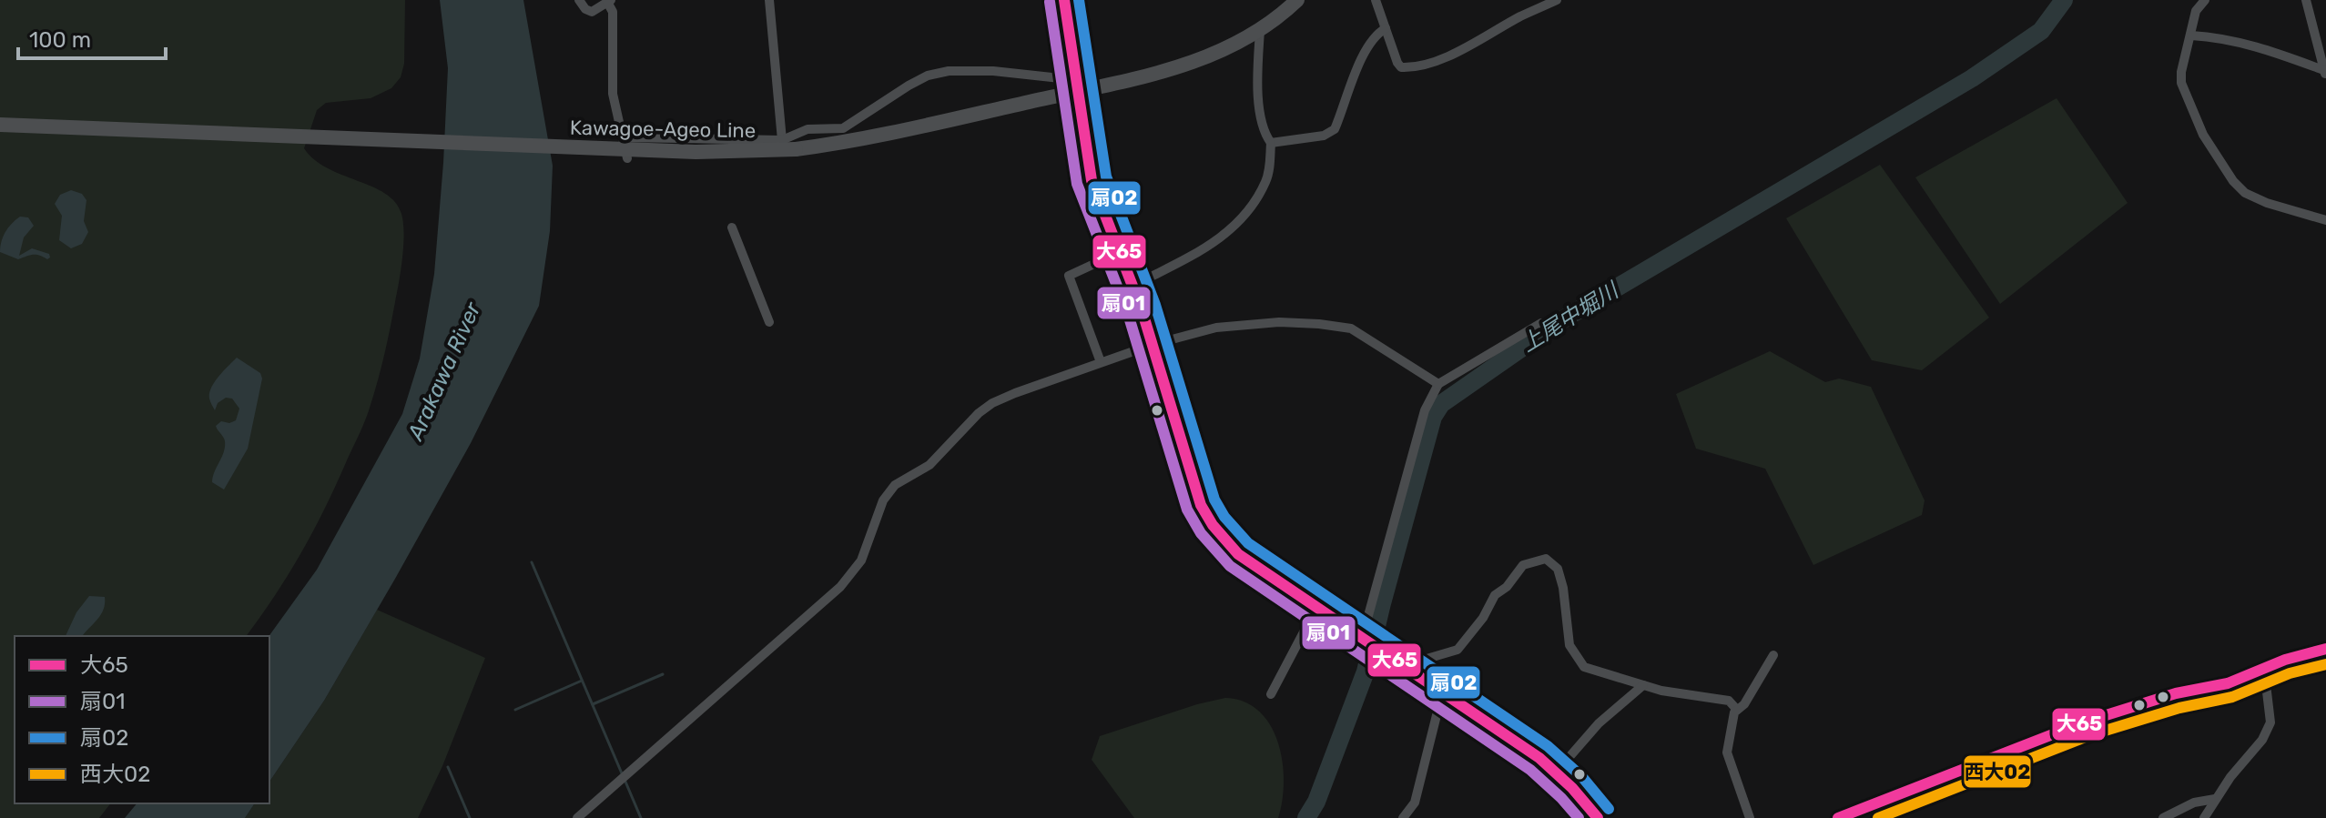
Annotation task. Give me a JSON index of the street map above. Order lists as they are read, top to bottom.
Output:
{
  "streets": {
    "main road": ["Kawagoe-Ageo Line"]
  },
  "water": ["上尾中堀川", "Arakawa River"],
  "lines": [
    "transit line 大65",
    "transit line 扇02",
    "transit line 扇01",
    "transit line 西大02"
  ],
  "legend": [
    "大65",
    "扇01",
    "扇02",
    "西大02"
  ],
  "scale_bar": "100 m"
}
